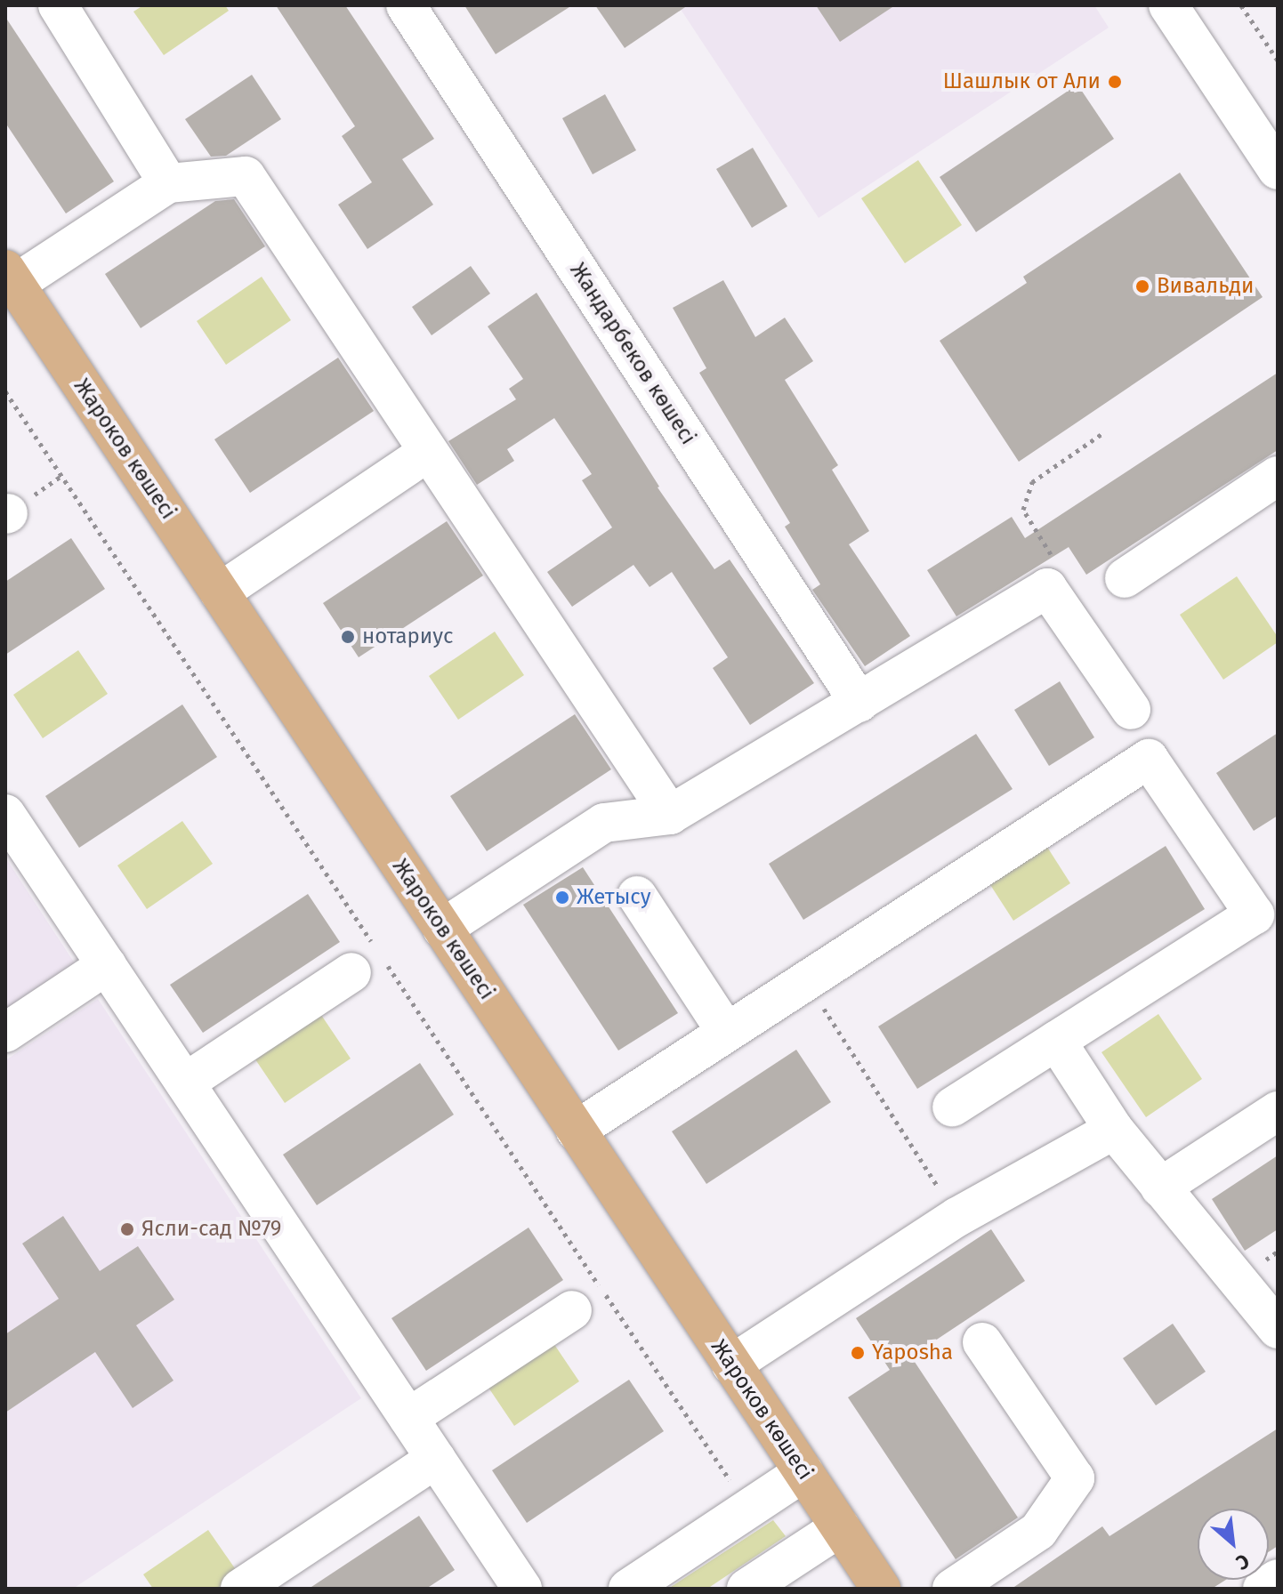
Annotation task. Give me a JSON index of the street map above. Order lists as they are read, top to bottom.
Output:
{
  "streets": {
    "main road": ["Жароков көшесі"],
    "street": ["Жандарбеков көшесі"]
  },
  "places": [
    "Шашлык от Али",
    "Вивальди",
    "нотариус",
    "Жетысу",
    "Ясли-сад №79",
    "Yaposha"
  ],
  "north": "bottom right"
}
